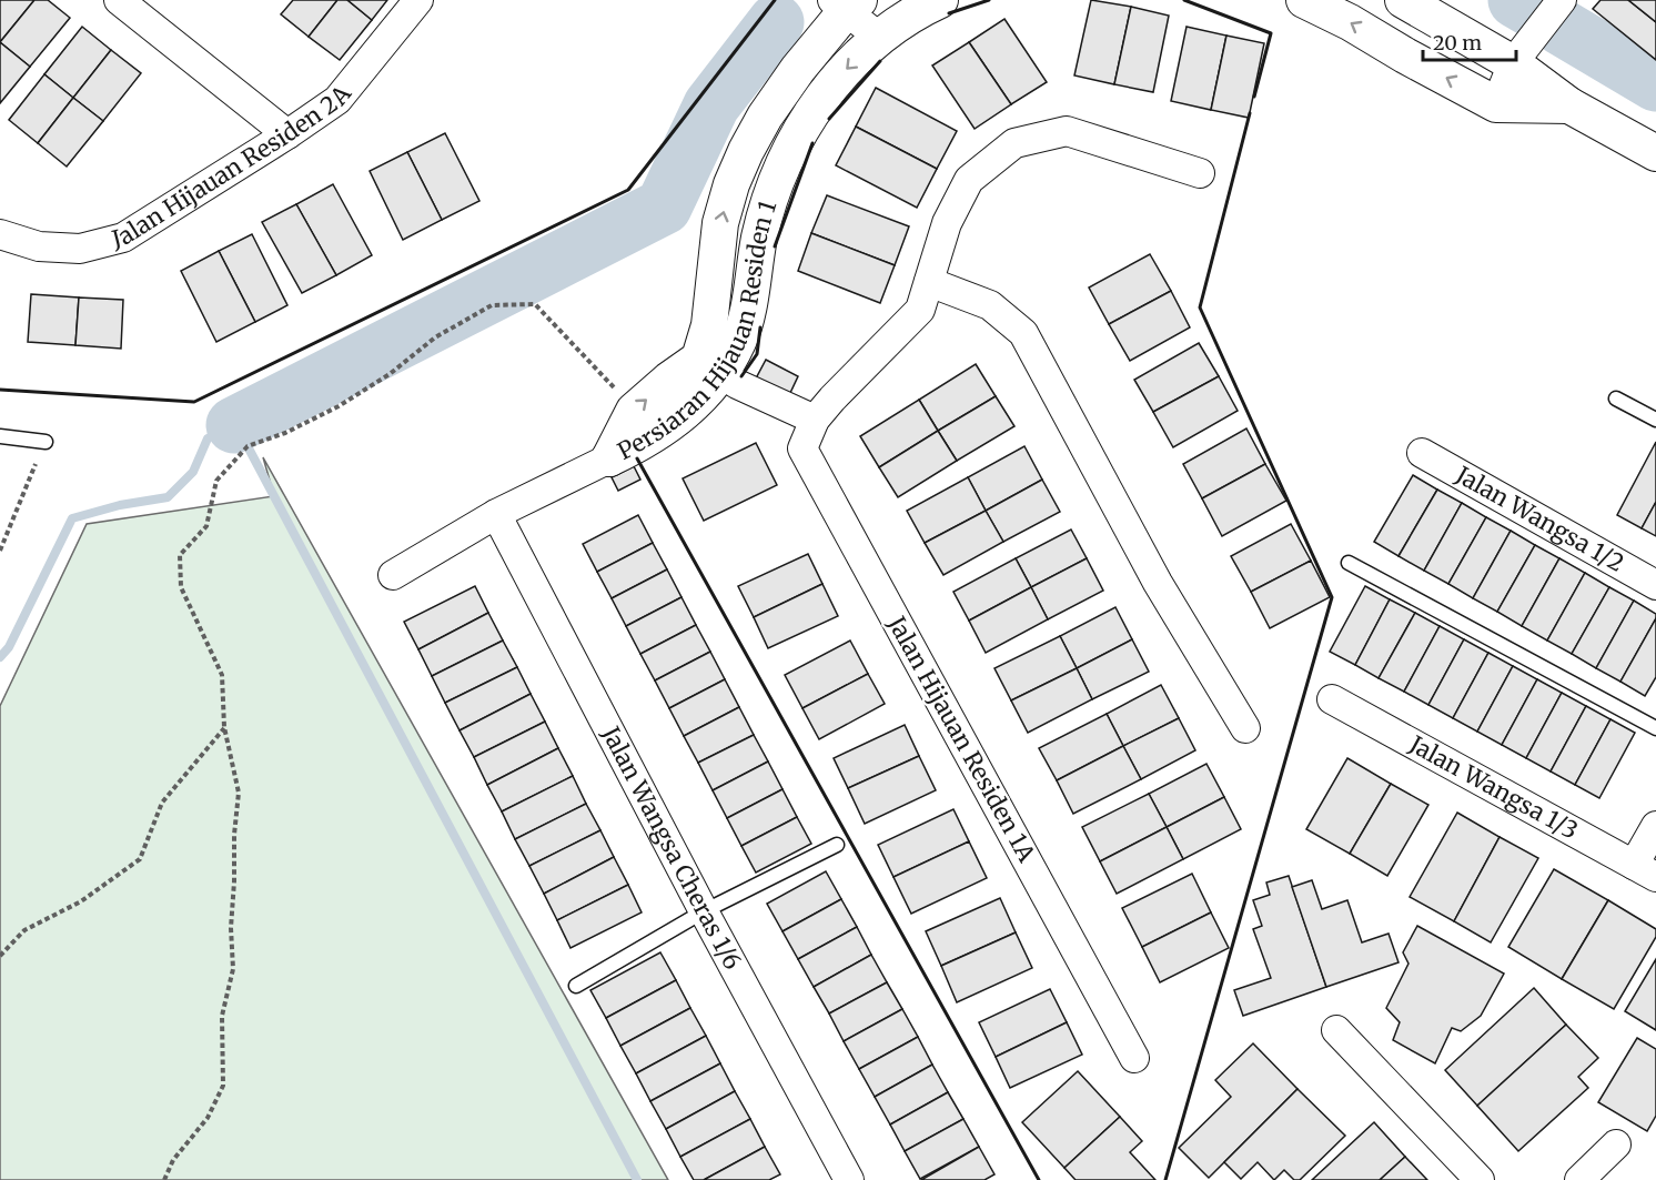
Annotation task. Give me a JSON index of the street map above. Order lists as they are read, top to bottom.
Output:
{
  "streets": {
    "street": [
      "Jalan Hijauan Residen 2A",
      "Persiaran Hijauan Residen 1",
      "Jalan Wangsa 1/2",
      "Jalan Hijauan Residen 1A",
      "Jalan Wangsa 1/3",
      "Jalan Wangsa Cheras 1/6"
    ]
  },
  "scale_bar": "20 m"
}
